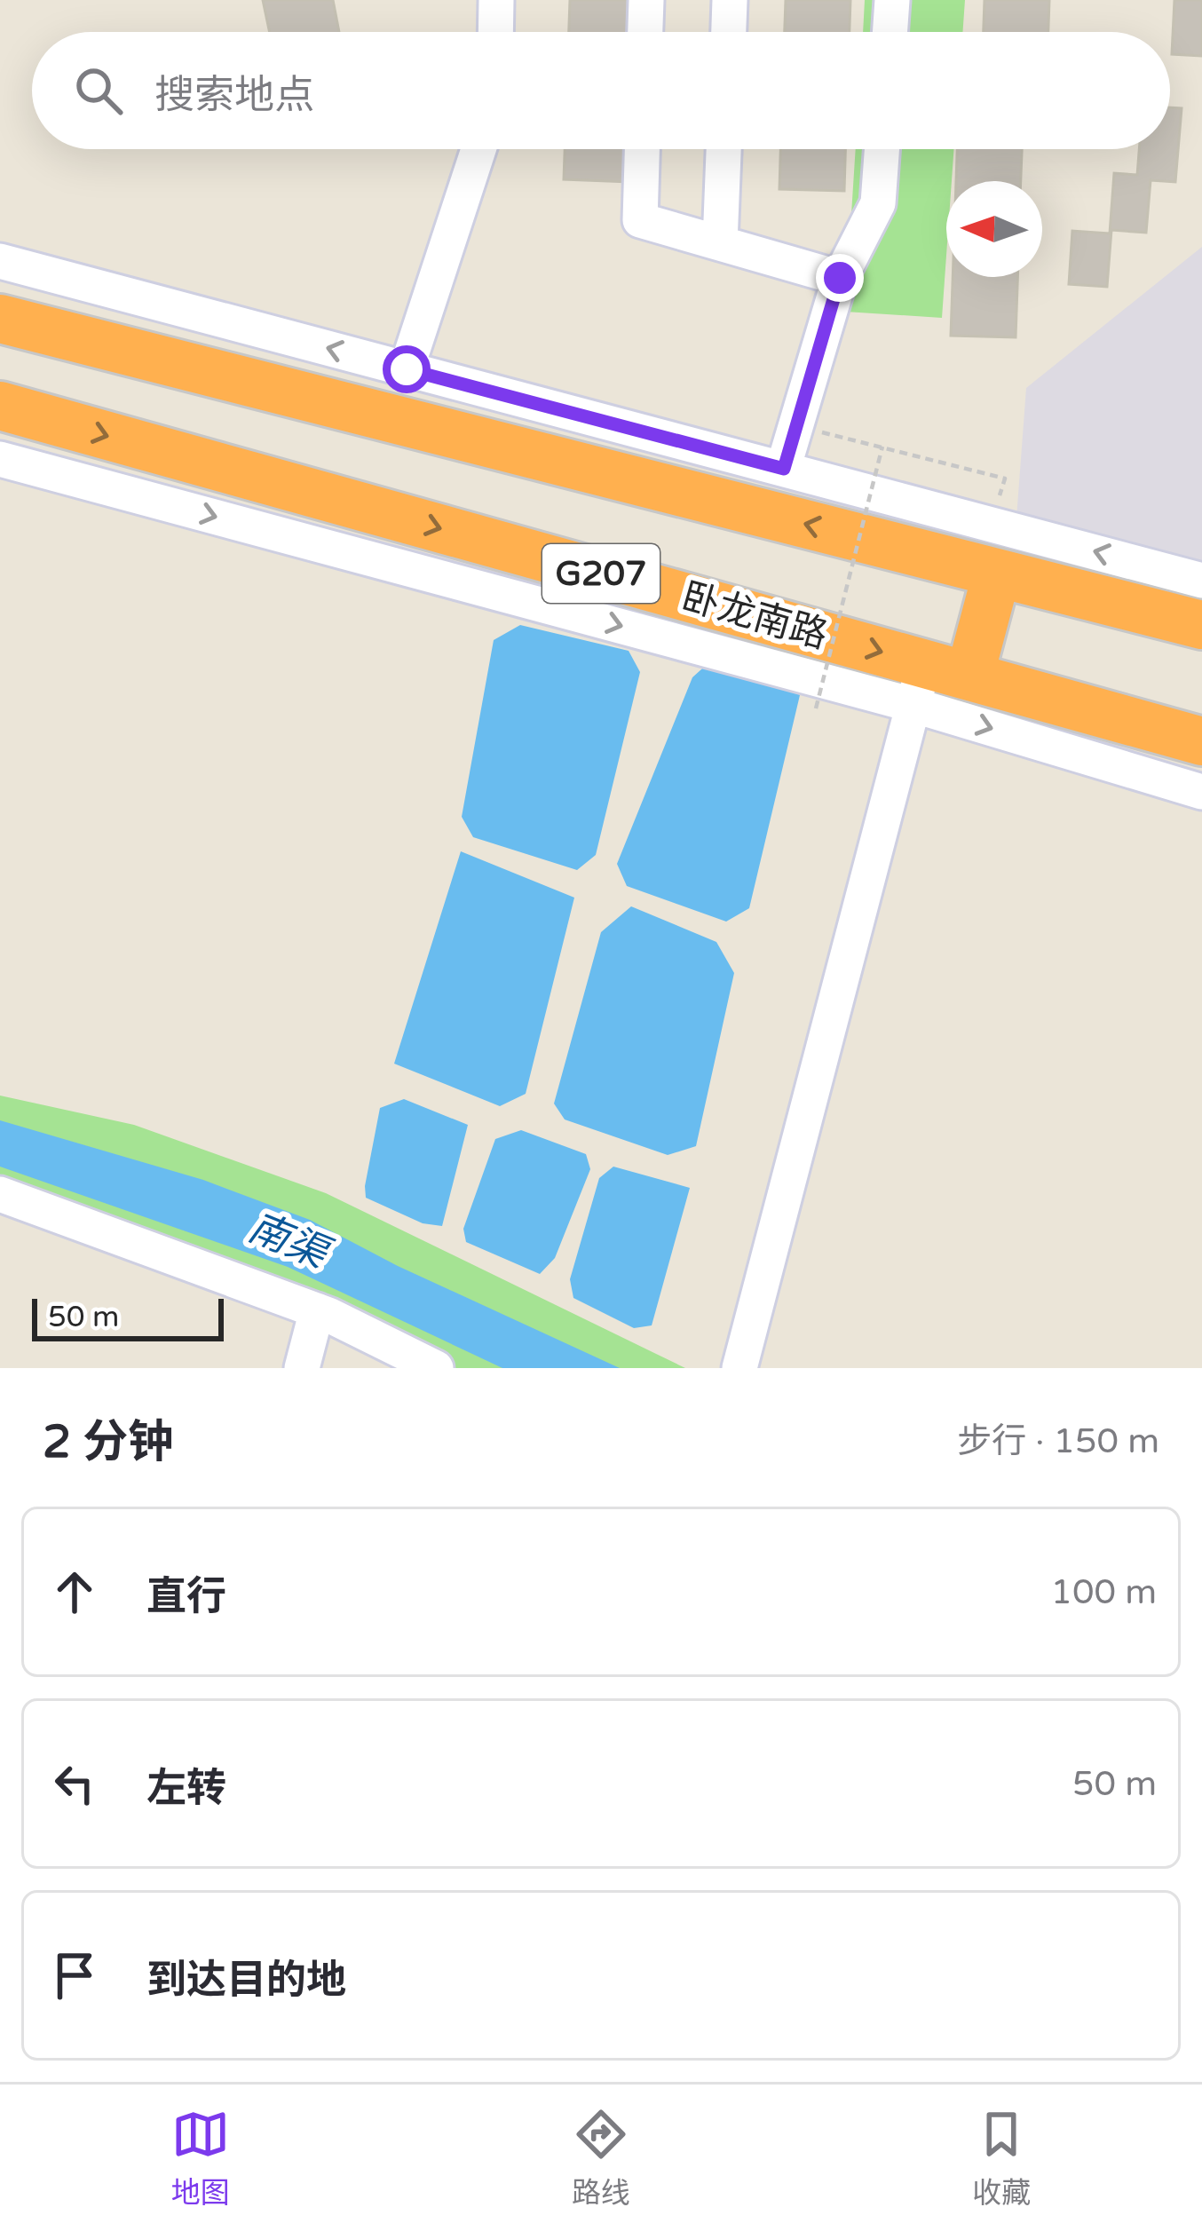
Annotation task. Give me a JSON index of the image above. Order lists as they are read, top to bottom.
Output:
{
  "streets": {
    "highway": ["G207", "卧龙南路"]
  },
  "water": ["南渠"],
  "scale_bar": "50 m",
  "north": "left",
  "page": {
    "search": "搜索地点",
    "scale": "50 m",
    "heading": ["2 分钟", "步行 · 150 m"],
    "list": [
      ["直行", "100 m"],
      ["左转", "50 m"],
      "到达目的地"
    ],
    "nav": ["地图", "路线", "收藏"]
  }
}
